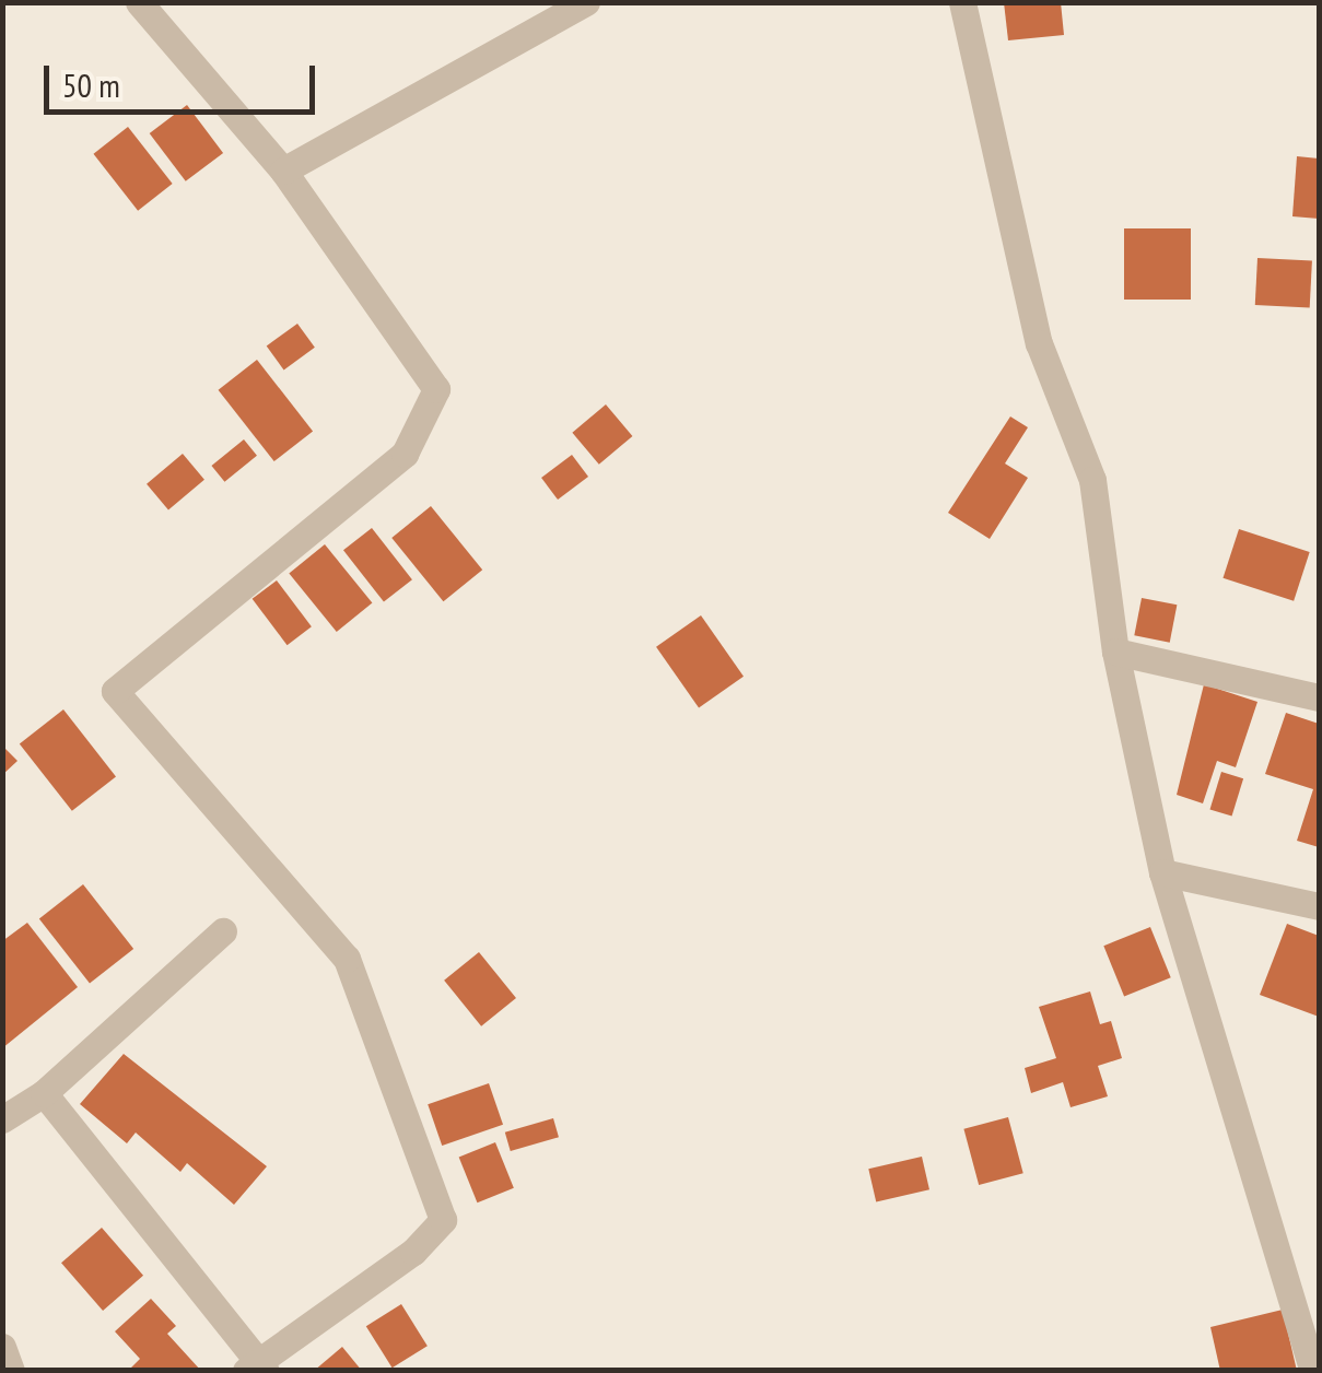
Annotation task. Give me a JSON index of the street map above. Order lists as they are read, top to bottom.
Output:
{
  "scale_bar": "50 m"
}
